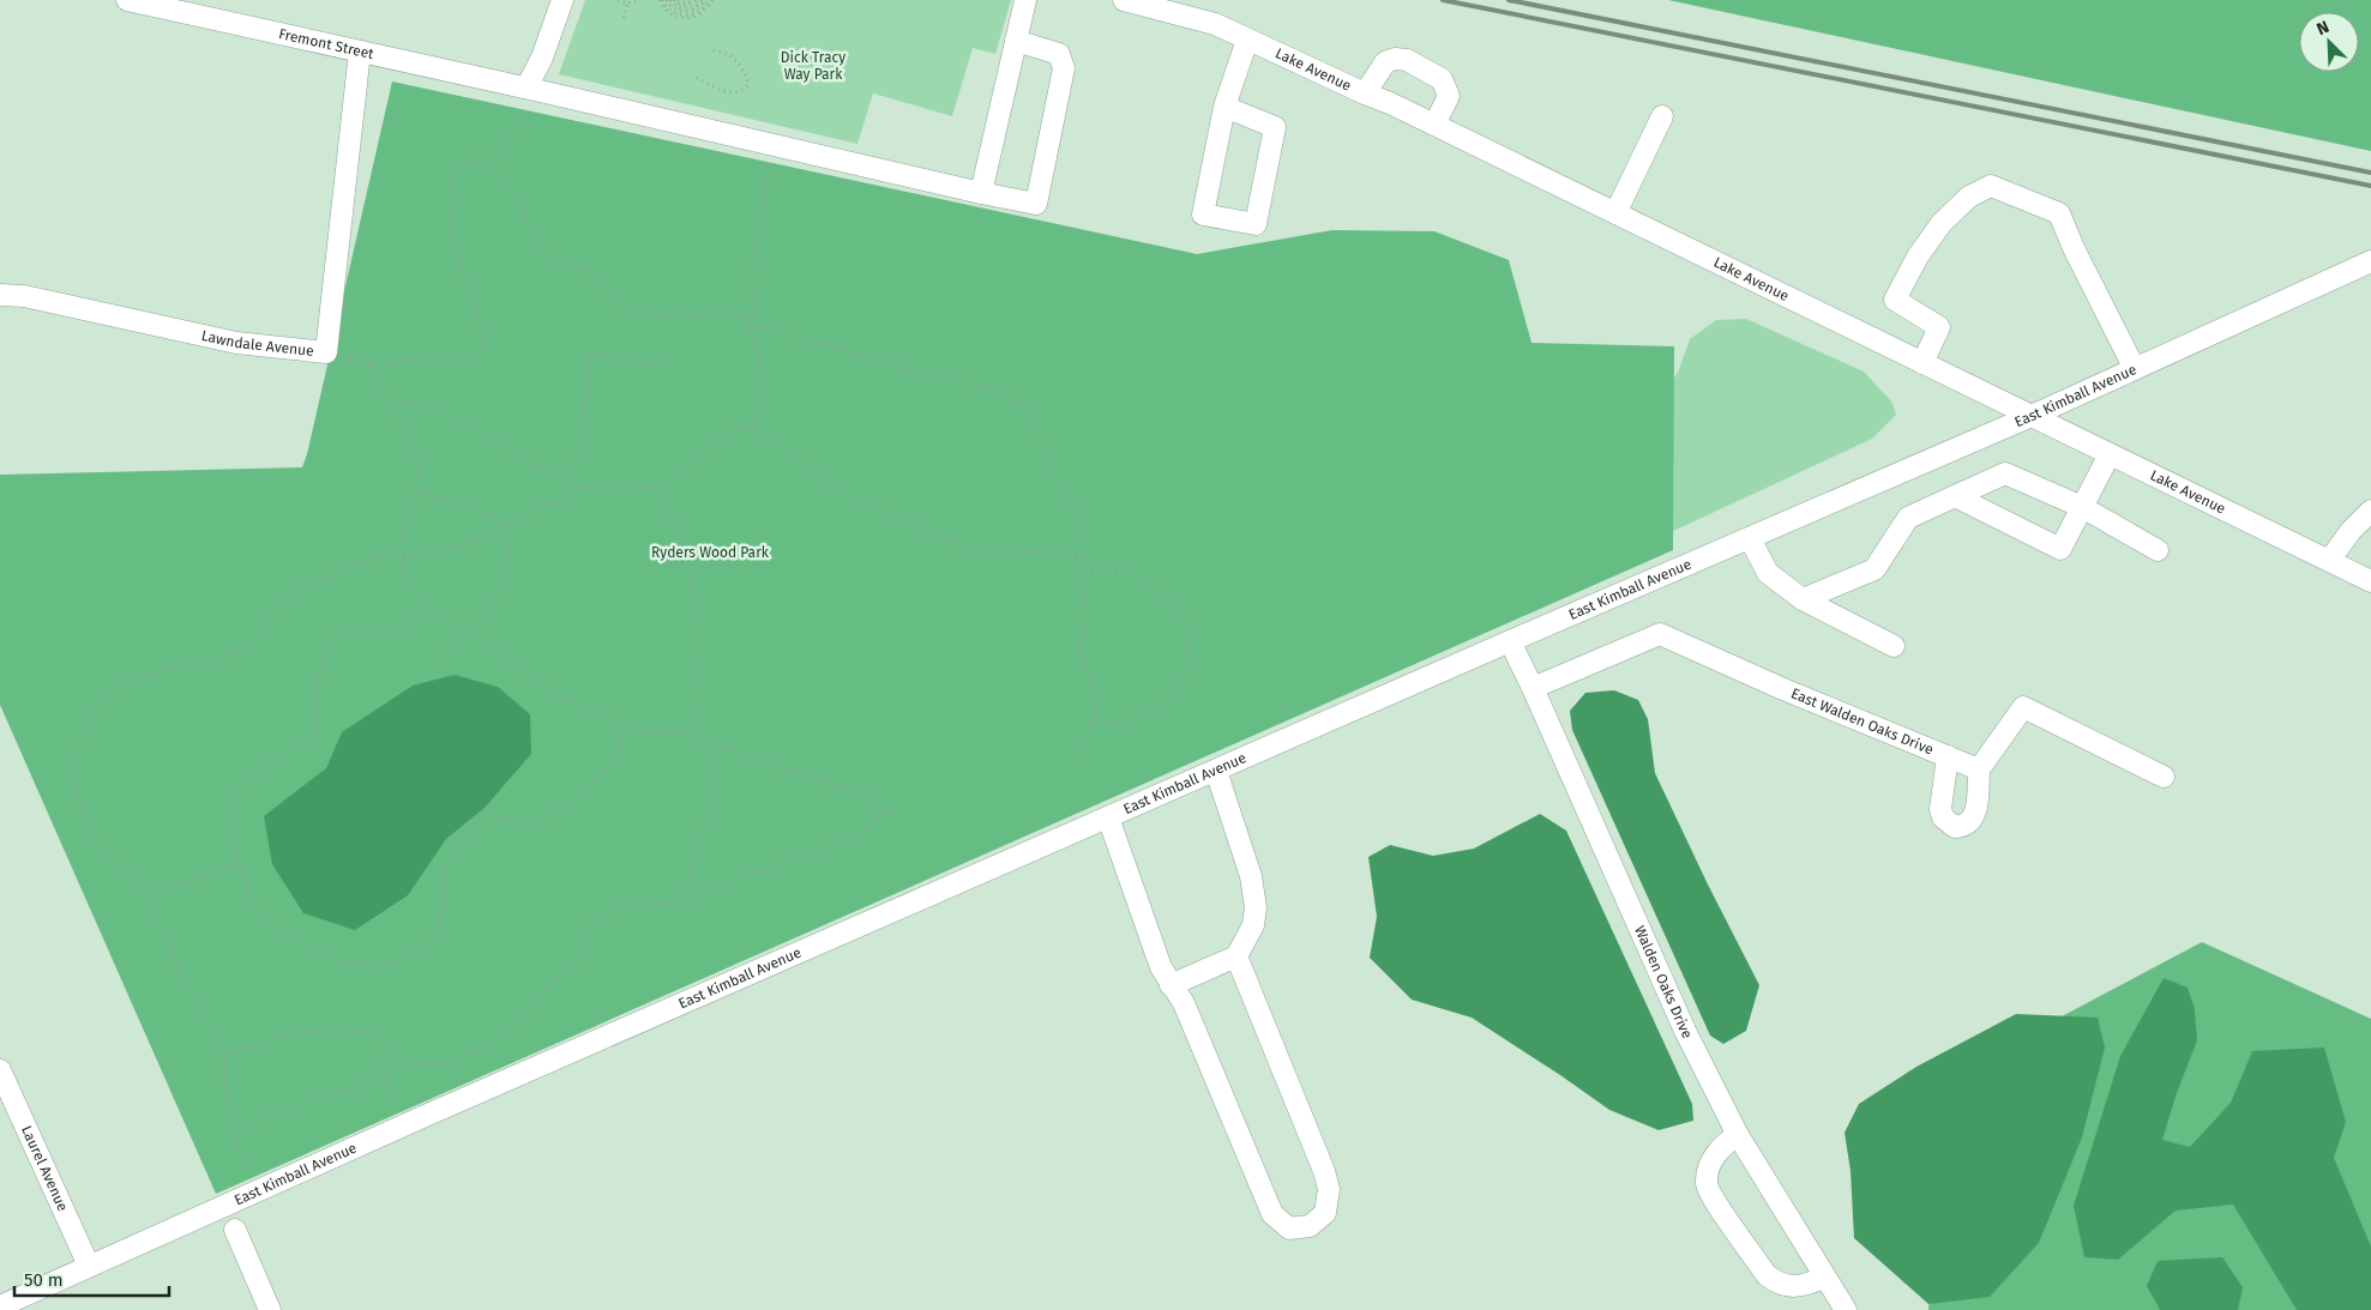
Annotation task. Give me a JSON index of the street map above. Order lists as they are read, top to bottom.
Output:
{
  "streets": {
    "street": [
      "Fremont Street",
      "Lake Avenue",
      "Lawndale Avenue",
      "East Kimball Avenue",
      "East Walden Oaks Drive",
      "Walden Oaks Drive",
      "Laurel Avenue"
    ]
  },
  "crossings": [
    ["Fremont Street", "Lawndale Avenue"],
    ["Lake Avenue", "East Kimball Avenue"],
    ["East Kimball Avenue", "Walden Oaks Drive"],
    ["East Kimball Avenue", "Laurel Avenue"],
    ["East Walden Oaks Drive", "Walden Oaks Drive"]
  ],
  "parks": ["Dick Tracy Way Park", "Ryders Wood Park"],
  "scale_bar": "50 m",
  "north": "top left"
}
